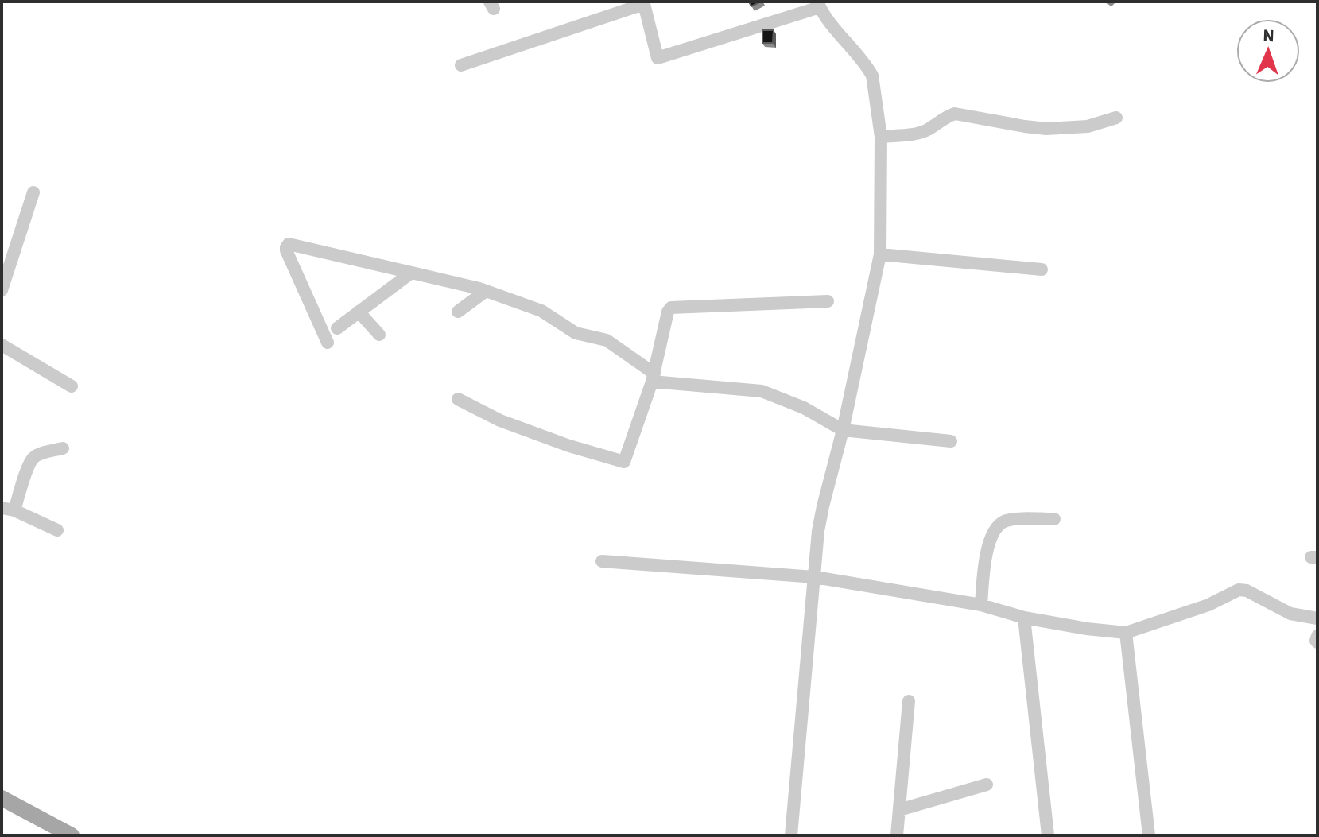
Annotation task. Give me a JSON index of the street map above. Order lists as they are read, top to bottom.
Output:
{
  "north": "top"
}
